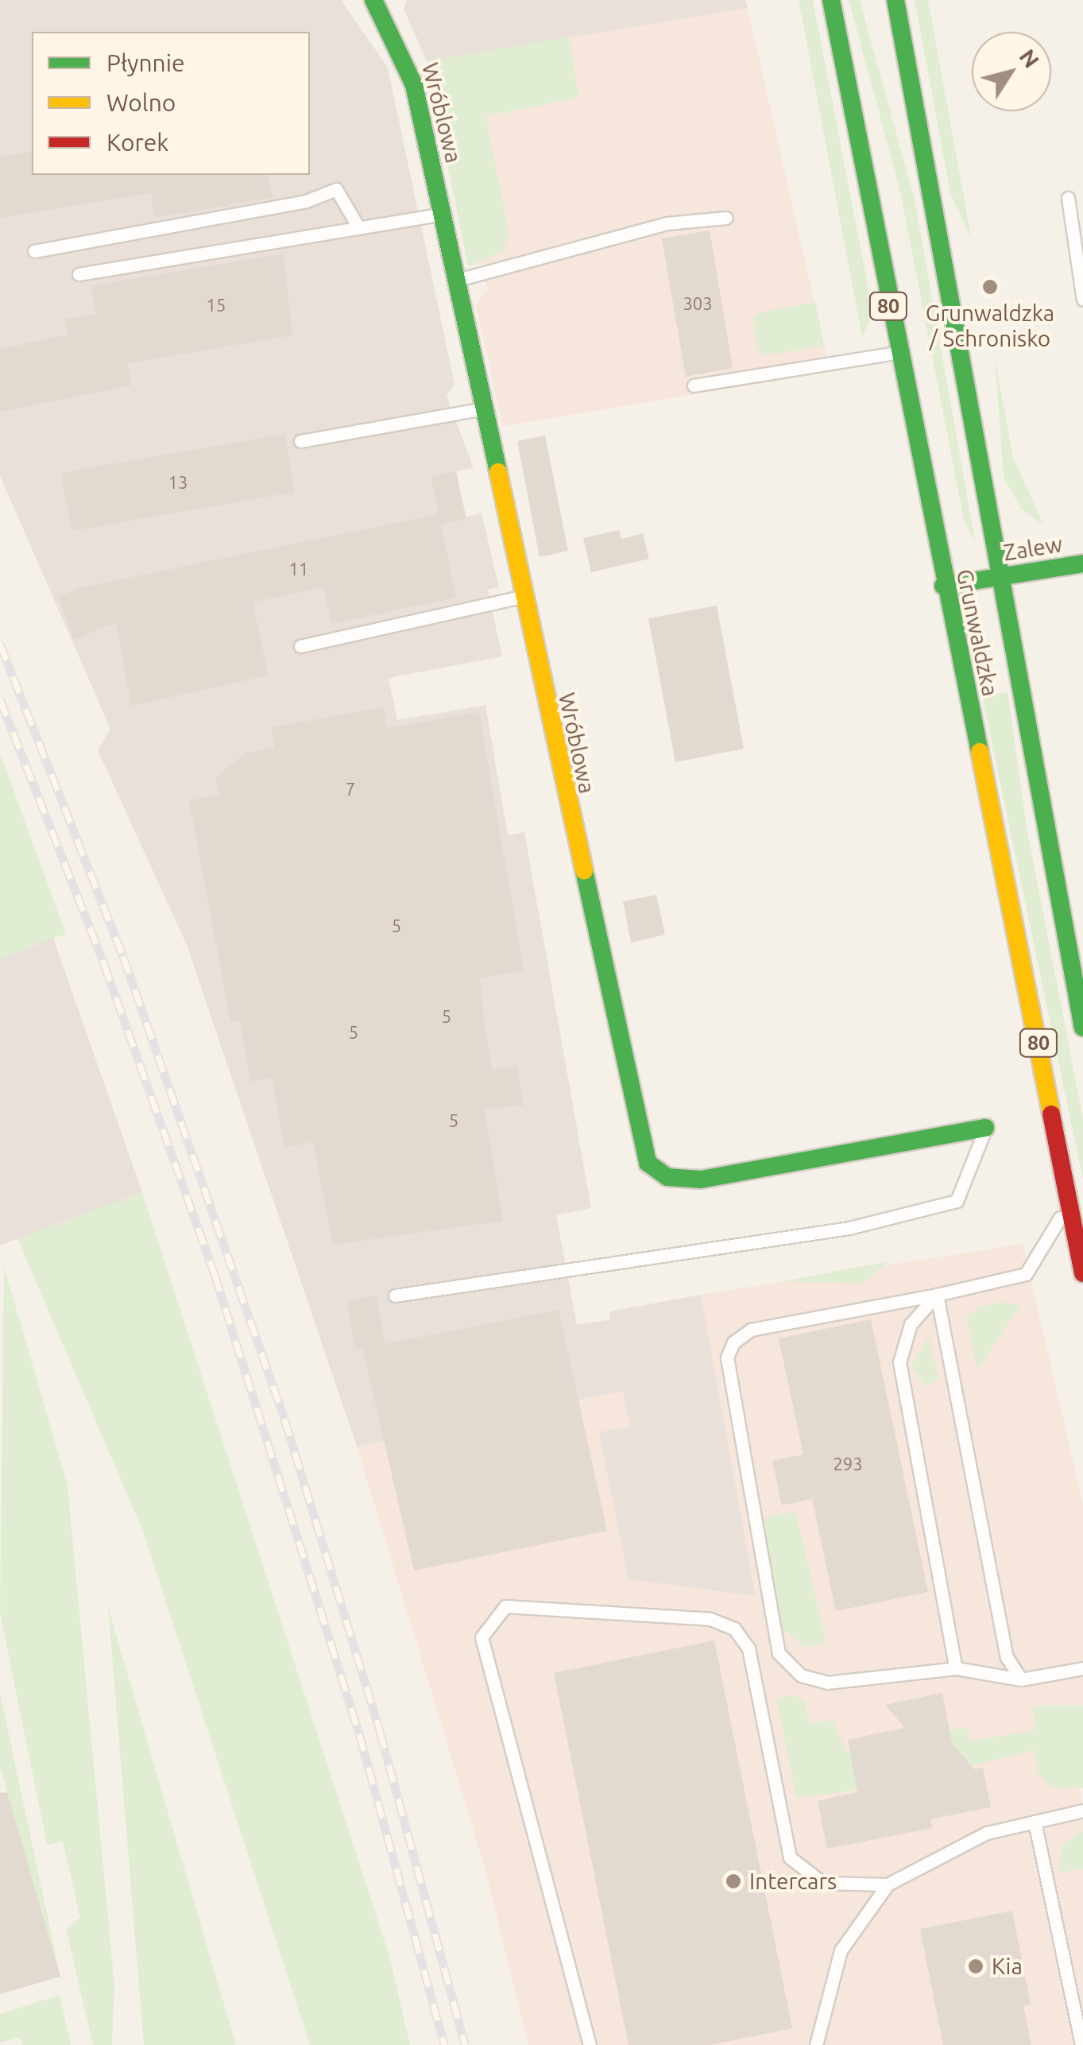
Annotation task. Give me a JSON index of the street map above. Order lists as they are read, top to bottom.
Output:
{
  "streets": {
    "main road": [
      "Wróblowa",
      "80",
      "Zalew",
      "Grunwaldzka"
    ]
  },
  "crossings": [
    ["Zalew", "Grunwaldzka"]
  ],
  "places": ["Grunwaldzka / Schronisko", "Intercars", "Kia"],
  "house_numbers": [
    "303",
    "15",
    "13",
    "11",
    "7",
    "5",
    "5",
    "5",
    "5",
    "293"
  ],
  "legend": ["Płynnie", "Wolno", "Korek"],
  "north": "top right"
}
